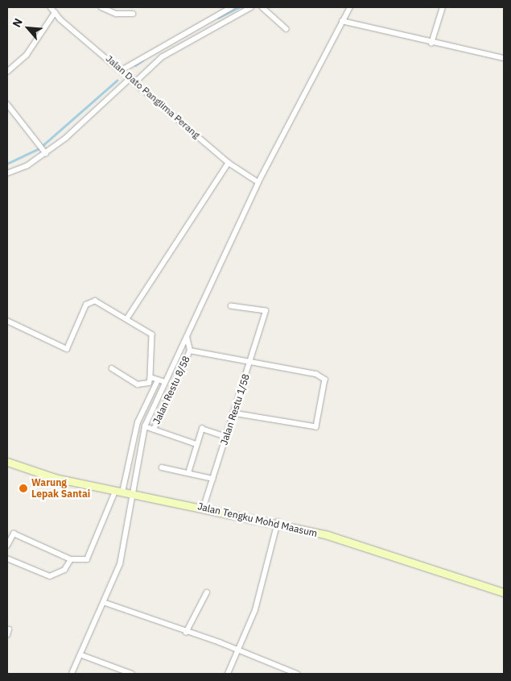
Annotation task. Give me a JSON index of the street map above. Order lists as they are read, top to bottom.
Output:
{
  "streets": {
    "main road": ["Jalan Tengku Mohd Maasum"],
    "street": ["Jalan Dato Panglima Perang", "Jalan Restu 8/58", "Jalan Restu 1/58"]
  },
  "crossings": [
    ["Jalan Restu 1/58", "Jalan Tengku Mohd Maasum"]
  ],
  "places": ["Warung Lepak Santai"],
  "north": "top left"
}
